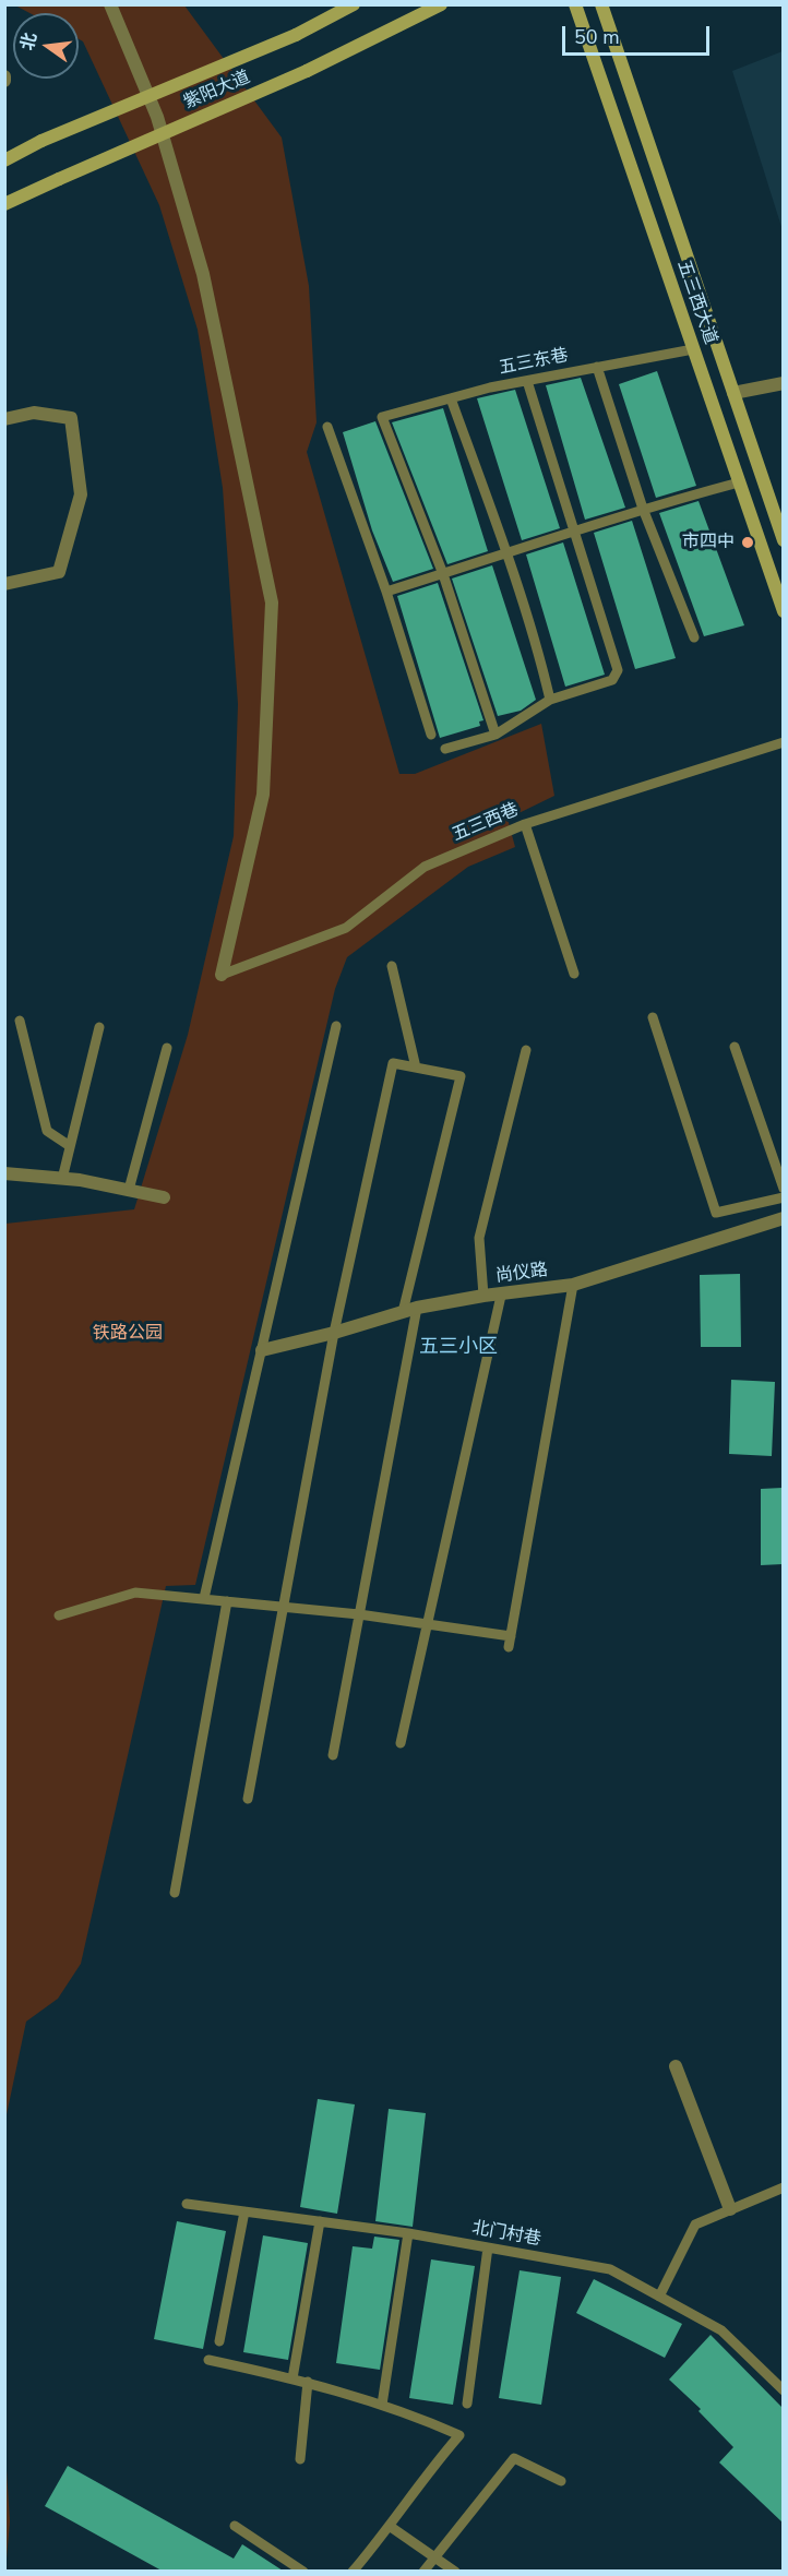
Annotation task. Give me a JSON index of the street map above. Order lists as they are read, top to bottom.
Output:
{
  "streets": {
    "main road": ["紫阳大道", "五三西大道"],
    "street": ["尚仪路"],
    "lane": ["五三东巷", "五三西巷", "北门村巷"]
  },
  "crossings": [
    ["五三西大道", "五三东巷"]
  ],
  "districts": ["五三小区"],
  "parks": ["铁路公园"],
  "places": ["市四中"],
  "scale_bar": "50 m",
  "north": "left"
}
